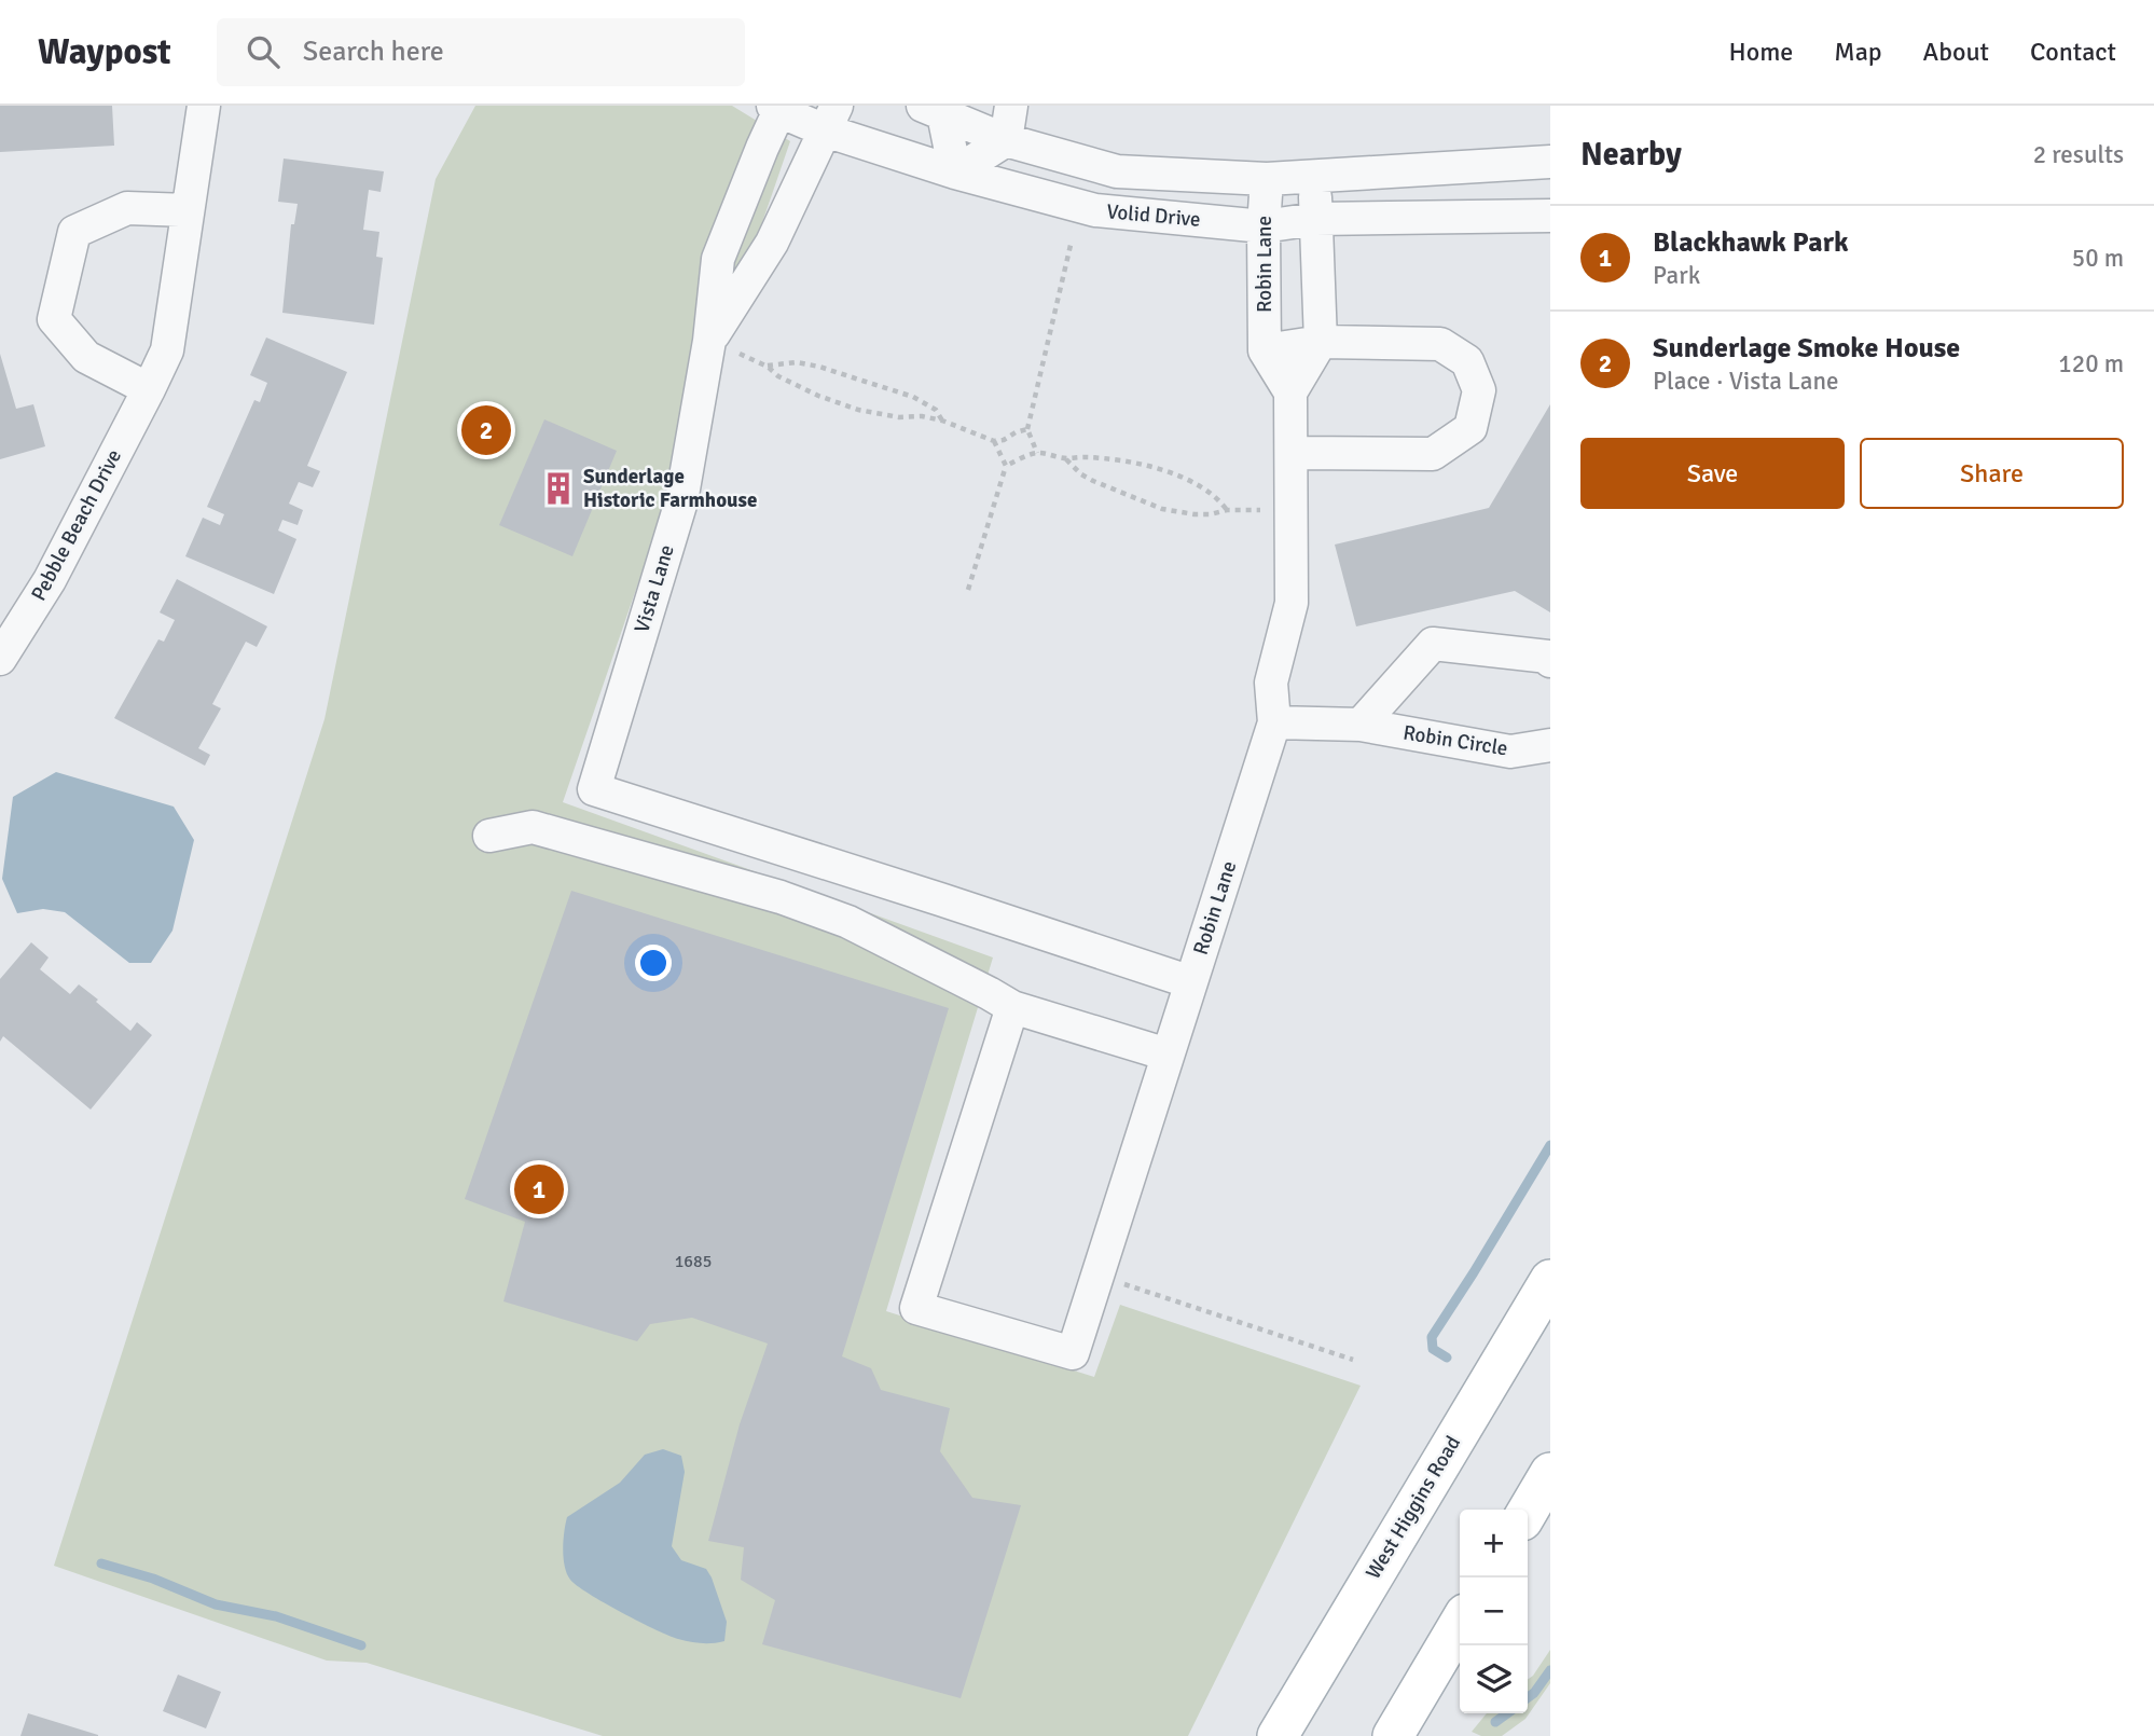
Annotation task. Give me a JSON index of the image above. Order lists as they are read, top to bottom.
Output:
{
  "streets": {
    "main road": ["West Higgins Road"],
    "street": [
      "Volid Drive",
      "Robin Lane",
      "Pebble Beach Drive",
      "Vista Lane",
      "Robin Circle"
    ]
  },
  "crossings": [
    ["Volid Drive", "Robin Lane"],
    ["Volid Drive", "Vista Lane"],
    ["Robin Lane", "Vista Lane"],
    ["Robin Lane", "Robin Circle"]
  ],
  "places": {
    "building": ["Sunderlage Historic Farmhouse"]
  },
  "house_numbers": ["1685"],
  "page": {
    "header": "Waypost",
    "search": "Search here",
    "nav": [
      "Home",
      "Map",
      "About",
      "Contact"
    ],
    "heading": ["Nearby", "2 results"],
    "list": [
      {
        "mark": "1",
        "name": "Blackhawk Park",
        "note": "Park",
        "value": "50 m"
      },
      {
        "mark": "2",
        "name": "Sunderlage Smoke House",
        "note": "Place · Vista Lane",
        "value": "120 m"
      }
    ],
    "pins": ["2", "1"],
    "buttons": ["Save", "Share"],
    "map_buttons": ["+", "−"]
  }
}
